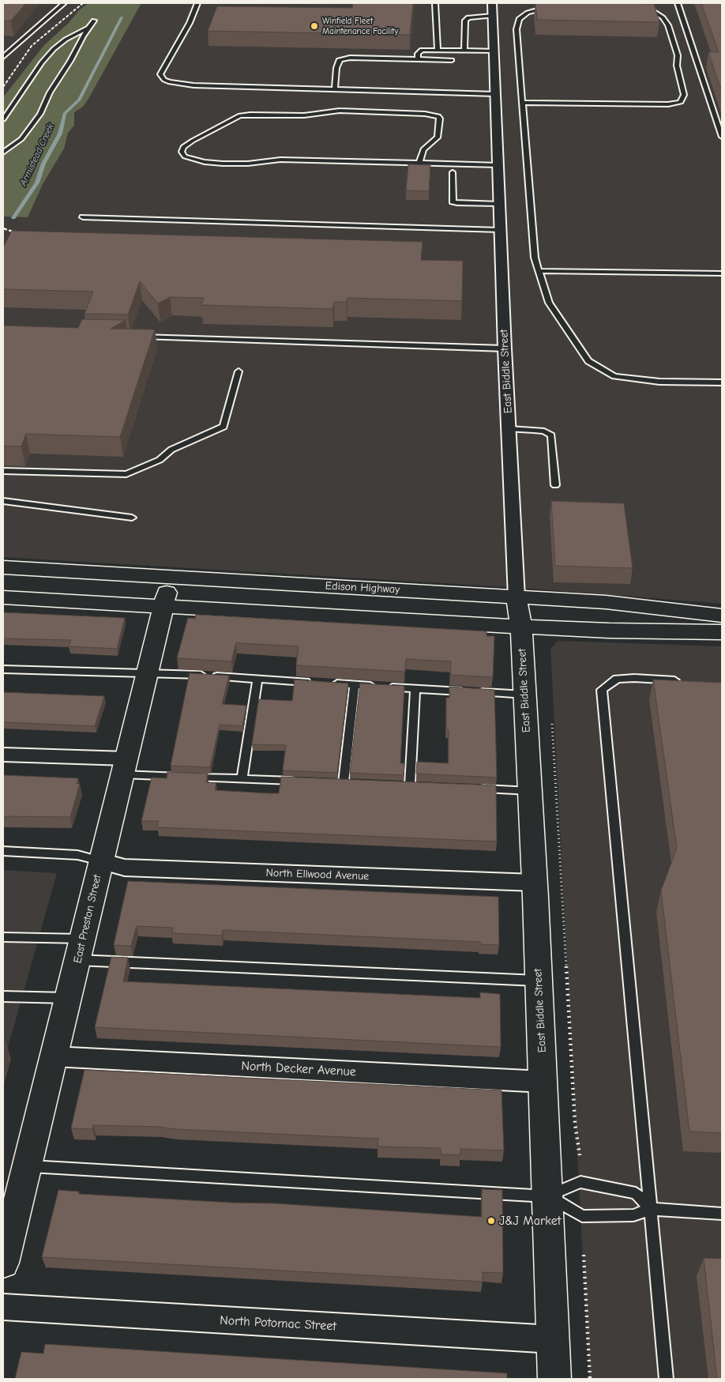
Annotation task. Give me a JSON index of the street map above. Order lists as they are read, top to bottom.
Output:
{
  "streets": {
    "street": [
      "East Biddle Street",
      "Edison Highway",
      "North Ellwood Avenue",
      "East Preston Street",
      "North Decker Avenue",
      "North Potomac Street"
    ]
  },
  "crossings": [
    ["East Biddle Street", "Edison Highway"],
    ["East Biddle Street", "North Ellwood Avenue"],
    ["East Biddle Street", "North Decker Avenue"],
    ["East Biddle Street", "North Potomac Street"],
    ["Edison Highway", "East Preston Street"],
    ["North Ellwood Avenue", "East Preston Street"],
    ["East Preston Street", "North Decker Avenue"]
  ],
  "water": ["Armistead Creek"],
  "places": ["Winfield Fleet Maintenance Facility", "J&J Market"]
}
